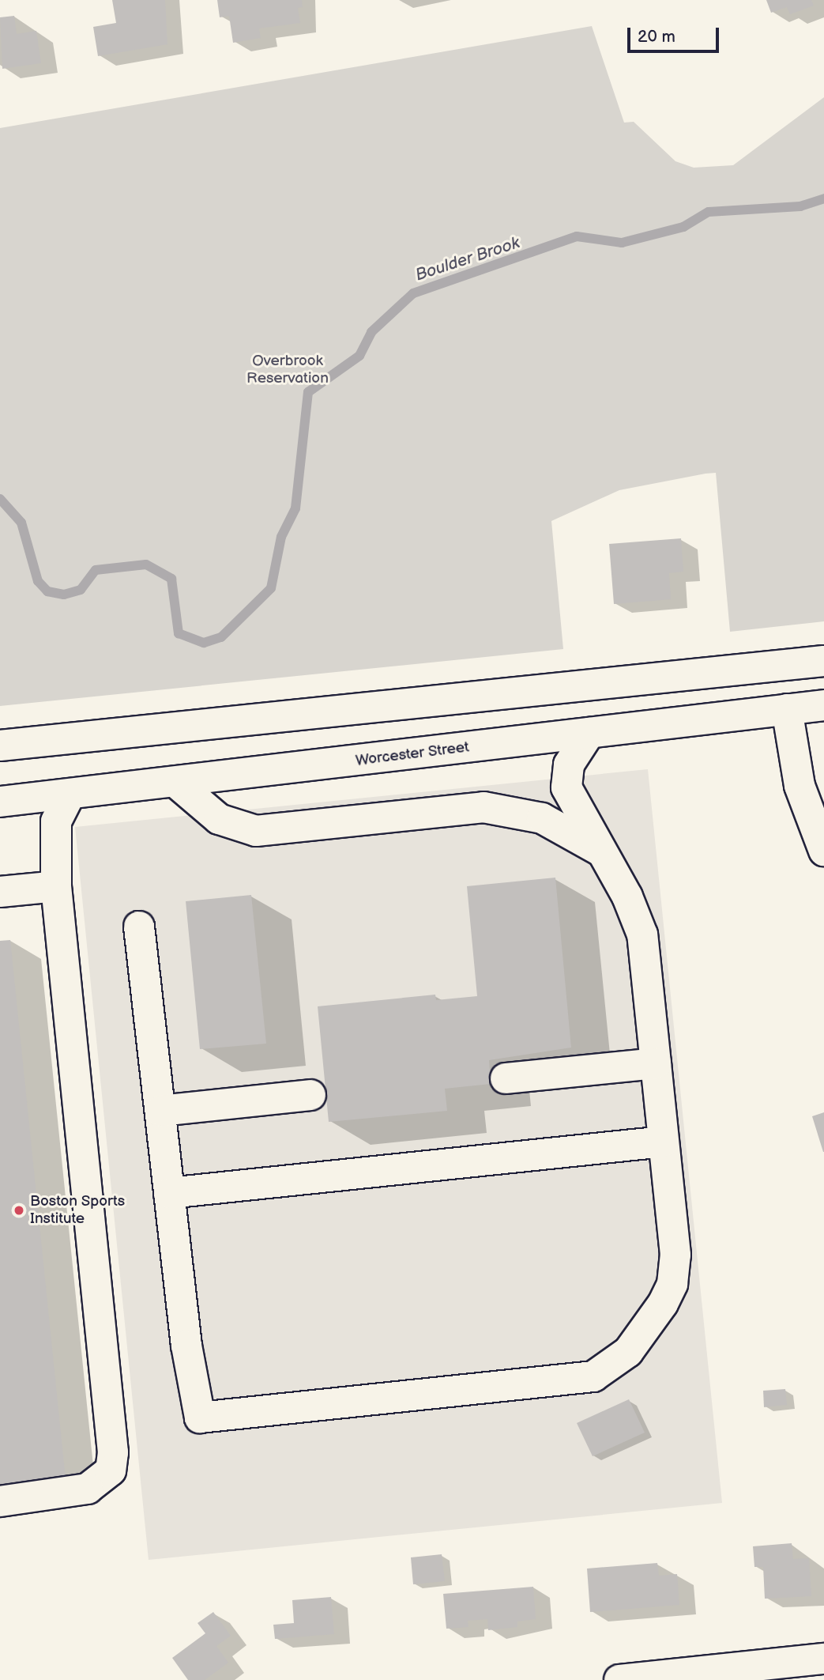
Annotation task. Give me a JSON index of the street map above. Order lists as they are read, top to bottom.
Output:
{
  "streets": {
    "main road": ["Worcester Street"]
  },
  "water": ["Boulder Brook"],
  "parks": ["Overbrook Reservation"],
  "places": ["Boston Sports Institute"],
  "scale_bar": "20 m"
}
